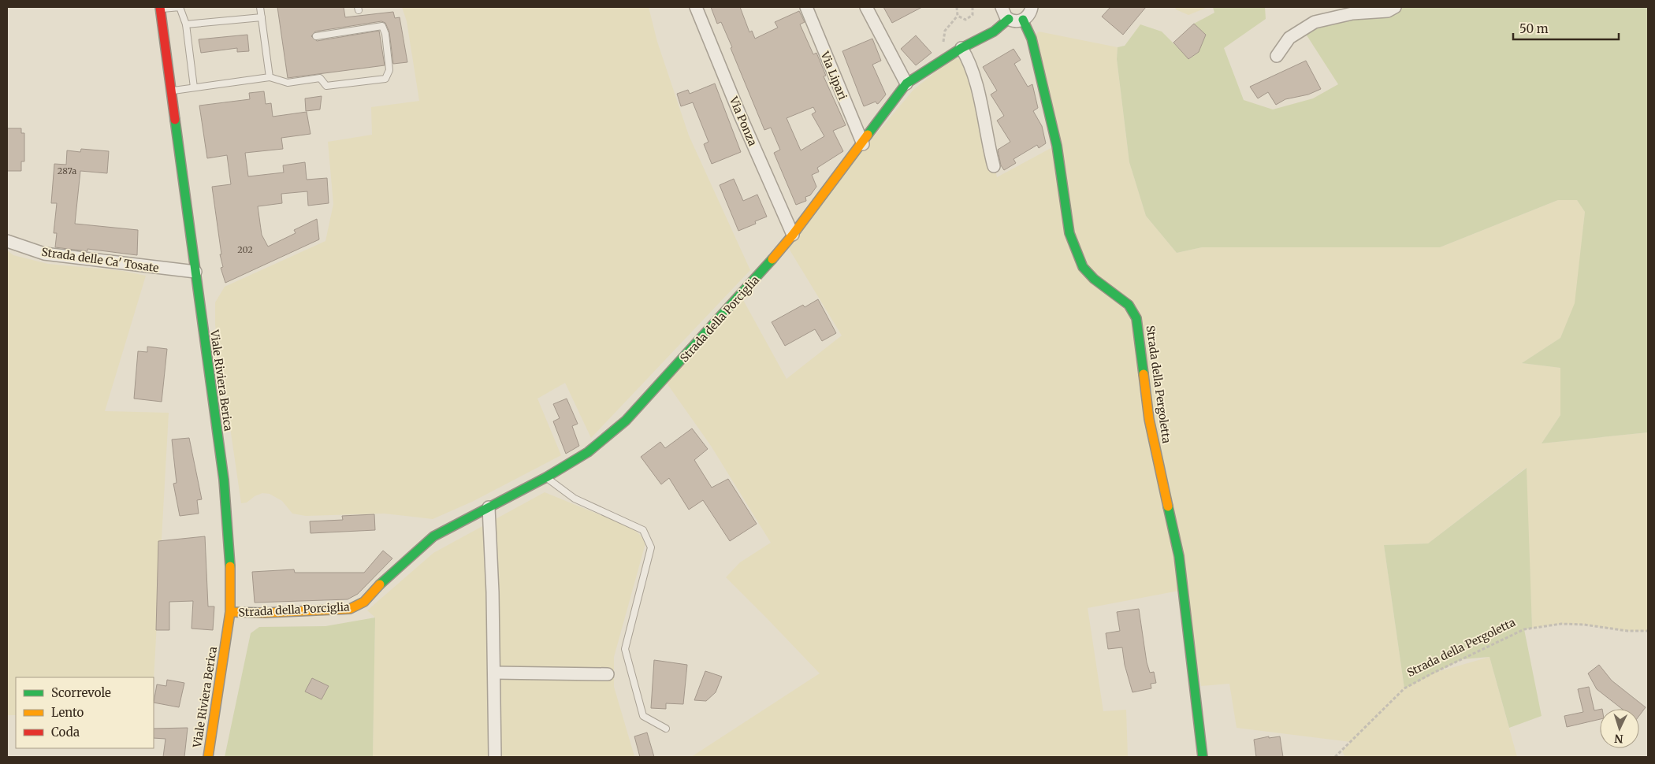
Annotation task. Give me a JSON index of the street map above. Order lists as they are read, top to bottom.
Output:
{
  "streets": {
    "street": [
      "Via Lipari",
      "Via Ponza",
      "Strada delle Ca' Tosate",
      "Strada della Porciglia",
      "Viale Riviera Berica",
      "Strada della Pergoletta"
    ]
  },
  "crossings": [
    ["Via Lipari", "Strada della Porciglia"],
    ["Via Ponza", "Strada della Porciglia"],
    ["Strada delle Ca' Tosate", "Viale Riviera Berica"],
    ["Strada della Porciglia", "Viale Riviera Berica"]
  ],
  "house_numbers": ["287a", "202"],
  "legend": ["Scorrevole", "Lento", "Coda"],
  "scale_bar": "50 m",
  "north": "bottom"
}
